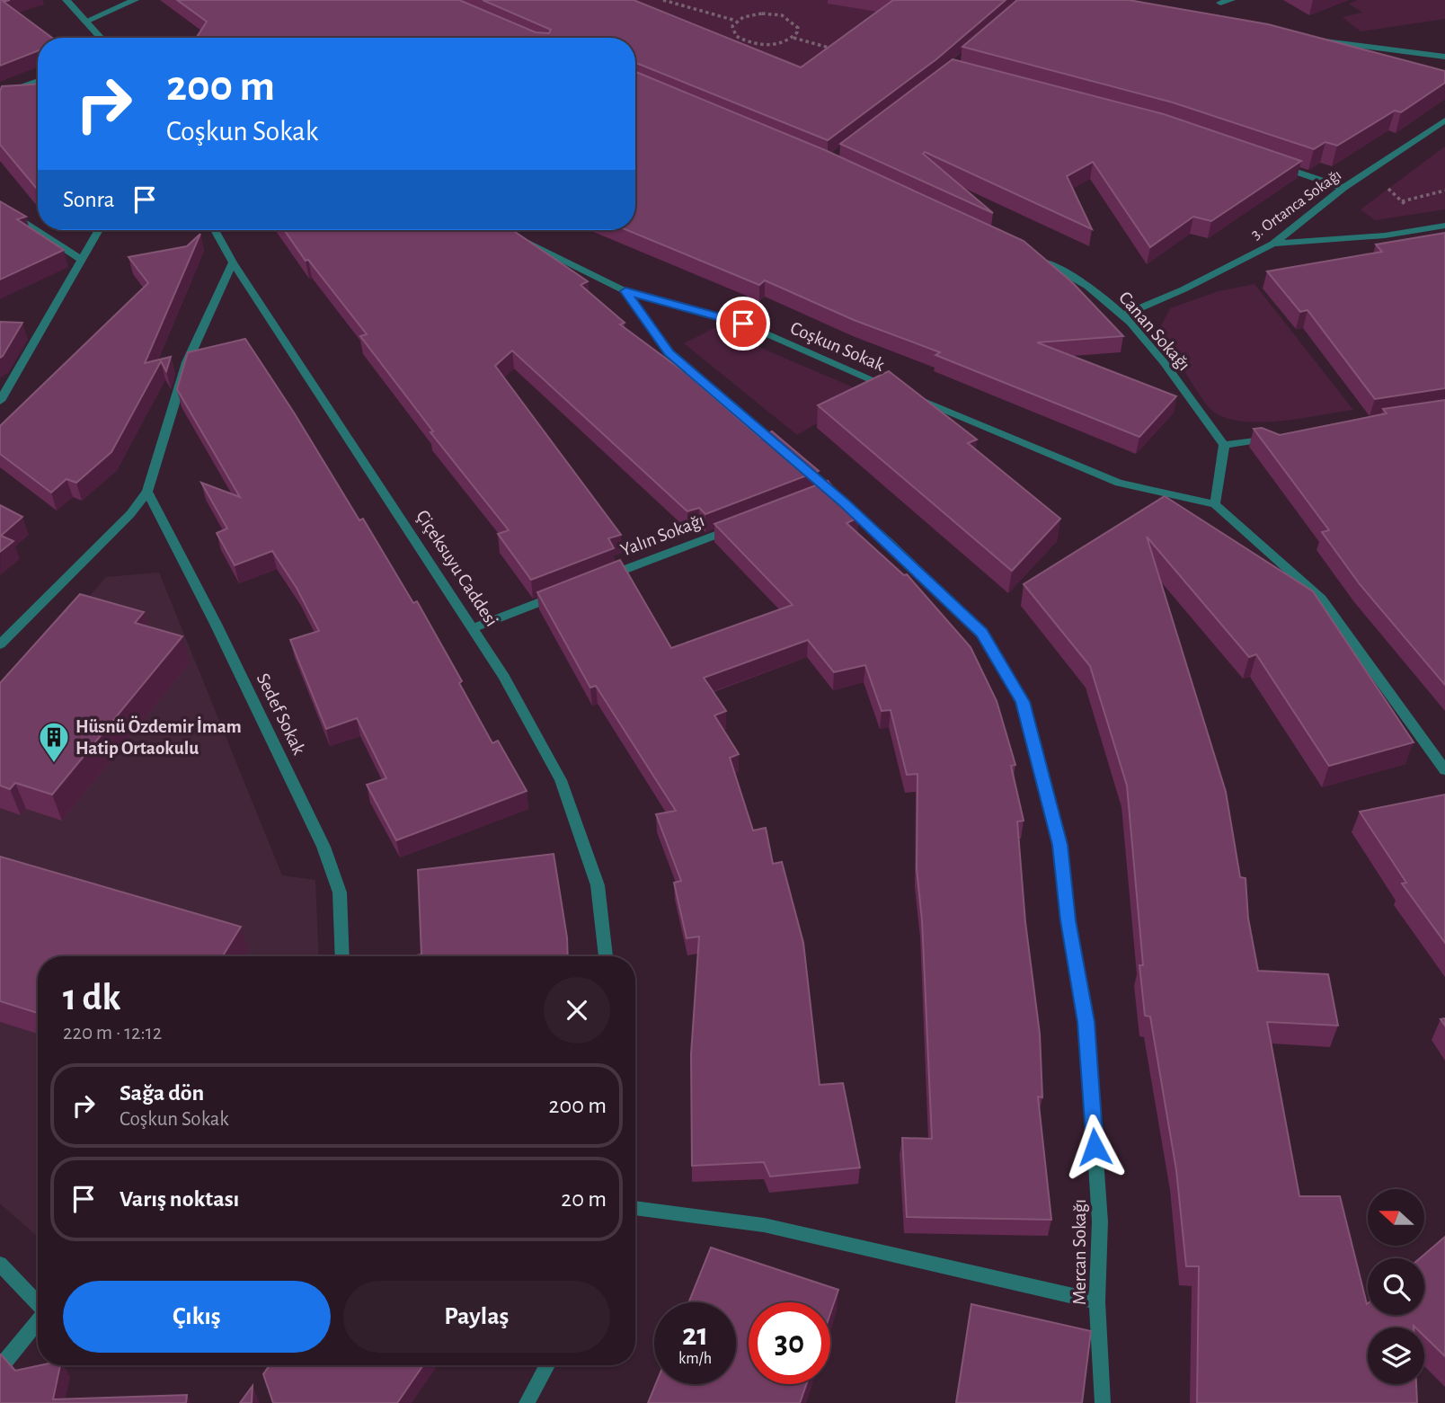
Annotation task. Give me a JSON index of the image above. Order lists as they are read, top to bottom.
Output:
{
  "streets": {
    "street": [
      "3. Ortanca Sokağı",
      "Canan Sokağı",
      "Coşkun Sokak",
      "Yalın Sokağı",
      "Çiçeksuyu Caddesi",
      "Sedef Sokak",
      "Mercan Sokağı"
    ]
  },
  "crossings": [
    ["3. Ortanca Sokağı", "Canan Sokağı"],
    ["Coşkun Sokak", "Mercan Sokağı"]
  ],
  "places": {
    "building": ["Hüsnü Özdemir İmam Hatip Ortaokulu"]
  },
  "north": "left",
  "page": {
    "turn": ["200 m", "Coşkun Sokak"],
    "then": "Sonra",
    "heading": ["1 dk", "220 m · 12:12"],
    "list": [
      {
        "name": "Sağa dön",
        "note": "Coşkun Sokak",
        "value": "200 m"
      },
      {
        "name": "Varış noktası",
        "value": "20 m"
      }
    ],
    "buttons": ["Çıkış", "Paylaş"],
    "speed": "21 km/h",
    "limit": "30"
  }
}
